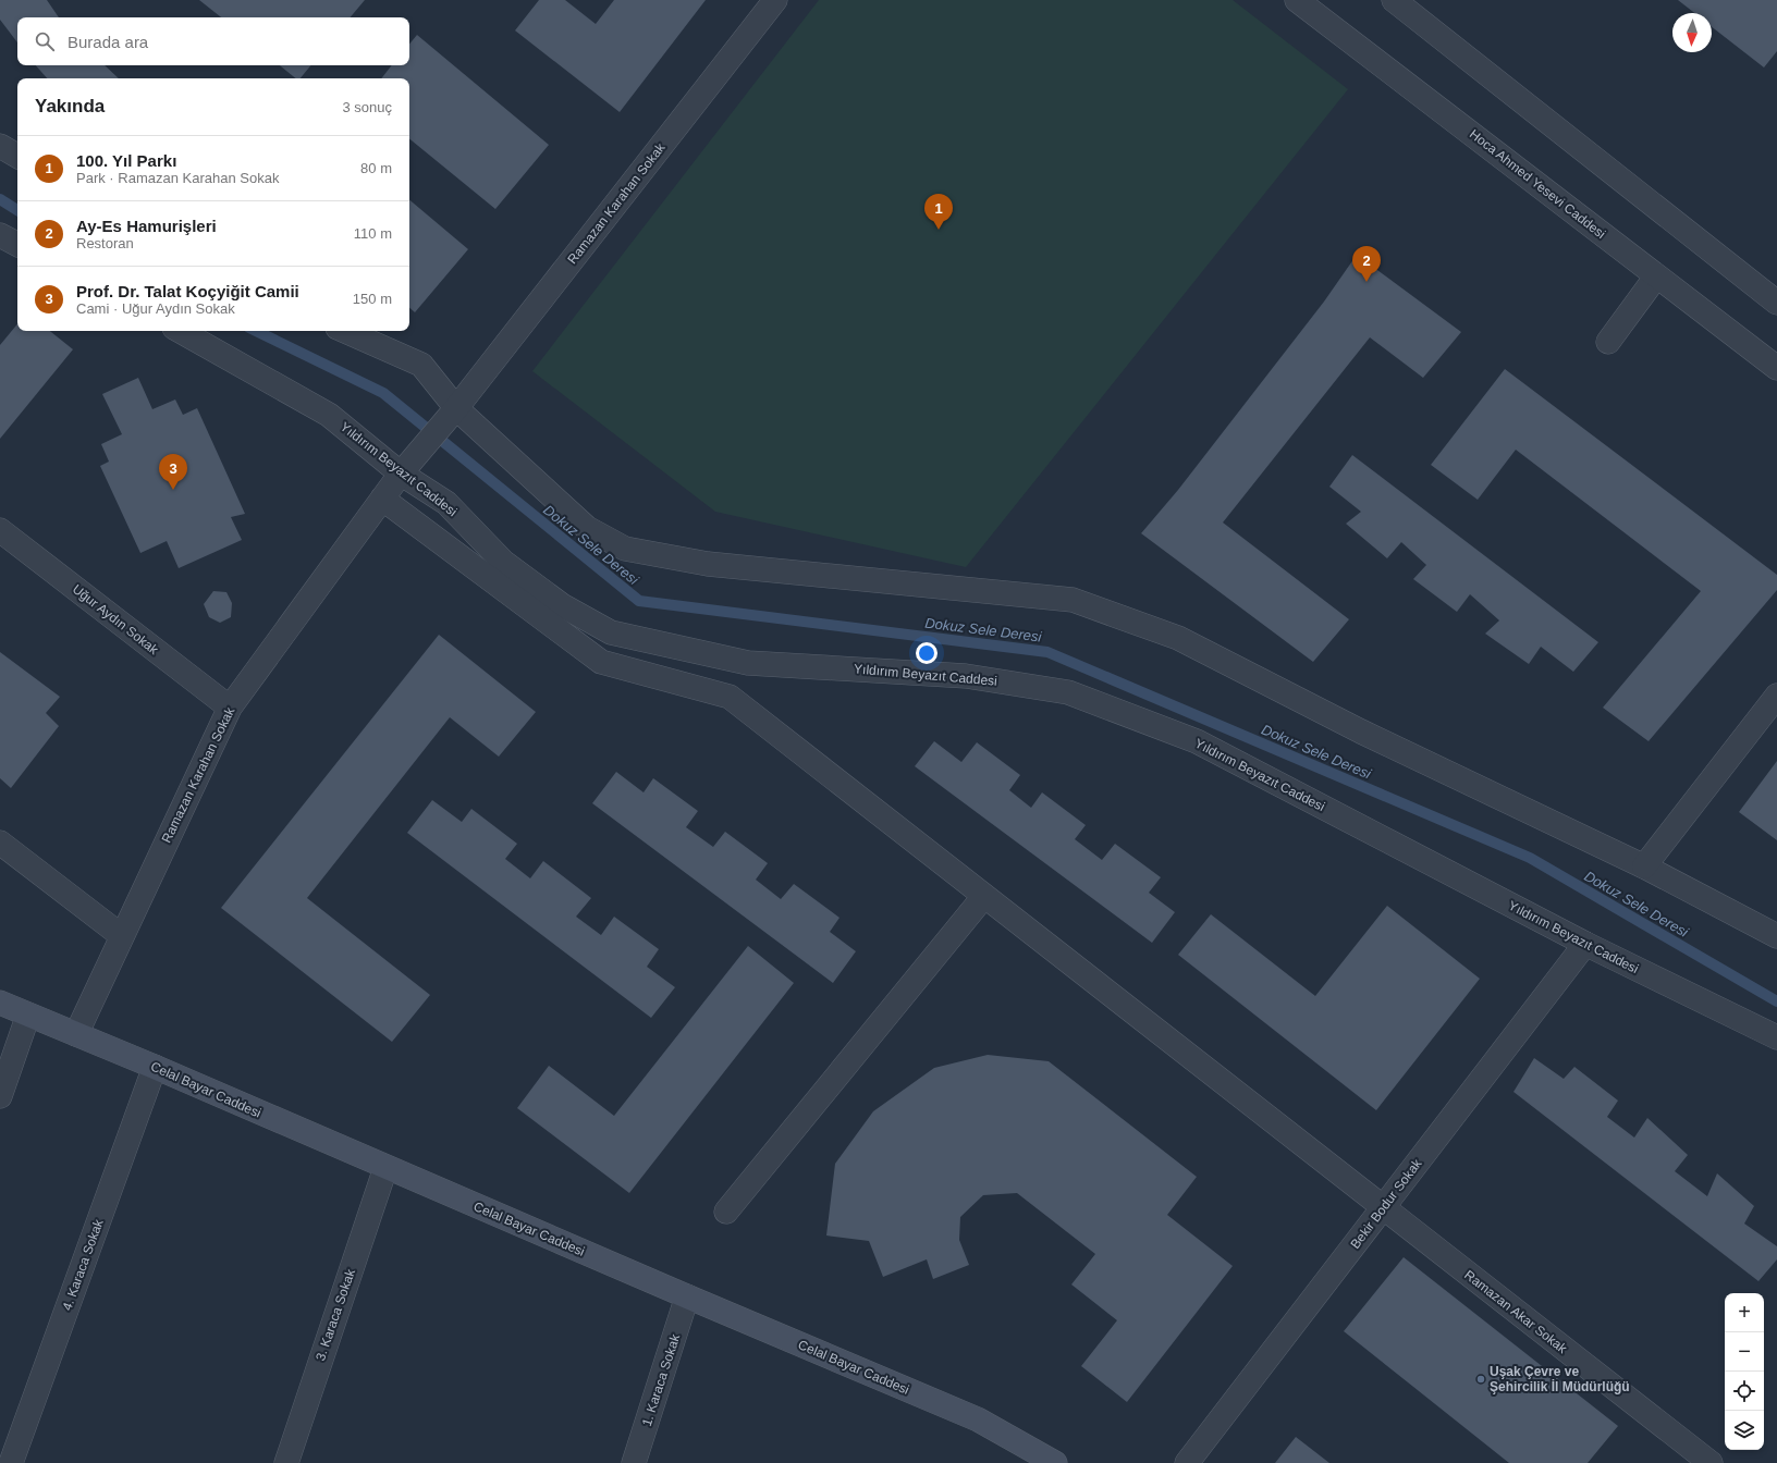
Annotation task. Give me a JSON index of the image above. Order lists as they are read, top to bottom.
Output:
{
  "streets": {
    "main road": ["Celal Bayar Caddesi"],
    "street": [
      "Hoca Ahmed Yesevi Caddesi",
      "Ramazan Karahan Sokak",
      "Yıldırım Beyazıt Caddesi",
      "Uğur Aydın Sokak",
      "Bekir Bodur Sokak",
      "4. Karaca Sokak",
      "Ramazan Akar Sokak",
      "3. Karaca Sokak",
      "1. Karaca Sokak"
    ]
  },
  "crossings": [
    ["Ramazan Karahan Sokak", "Yıldırım Beyazıt Caddesi"],
    ["Ramazan Karahan Sokak", "Uğur Aydın Sokak"],
    ["Ramazan Karahan Sokak", "Celal Bayar Caddesi"],
    ["Ramazan Karahan Sokak", "Ramazan Akar Sokak"],
    ["Yıldırım Beyazıt Caddesi", "Bekir Bodur Sokak"],
    ["Celal Bayar Caddesi", "4. Karaca Sokak"],
    ["Celal Bayar Caddesi", "3. Karaca Sokak"],
    ["Celal Bayar Caddesi", "1. Karaca Sokak"],
    ["Bekir Bodur Sokak", "Ramazan Akar Sokak"]
  ],
  "water": ["Dokuz Sele Deresi"],
  "places": ["Uşak Çevre ve Şehircilik İl Müdürlüğü"],
  "north": "bottom",
  "page": {
    "search": "Burada ara",
    "heading": ["Yakında", "3 sonuç"],
    "list": [
      {
        "mark": "1",
        "name": "100. Yıl Parkı",
        "note": "Park · Ramazan Karahan Sokak",
        "value": "80 m"
      },
      {
        "mark": "2",
        "name": "Ay-Es Hamurişleri",
        "note": "Restoran",
        "value": "110 m"
      },
      {
        "mark": "3",
        "name": "Prof. Dr. Talat Koçyiğit Camii",
        "note": "Cami · Uğur Aydın Sokak",
        "value": "150 m"
      }
    ],
    "pins": ["1", "2", "3"],
    "map_buttons": ["+", "−"]
  }
}
